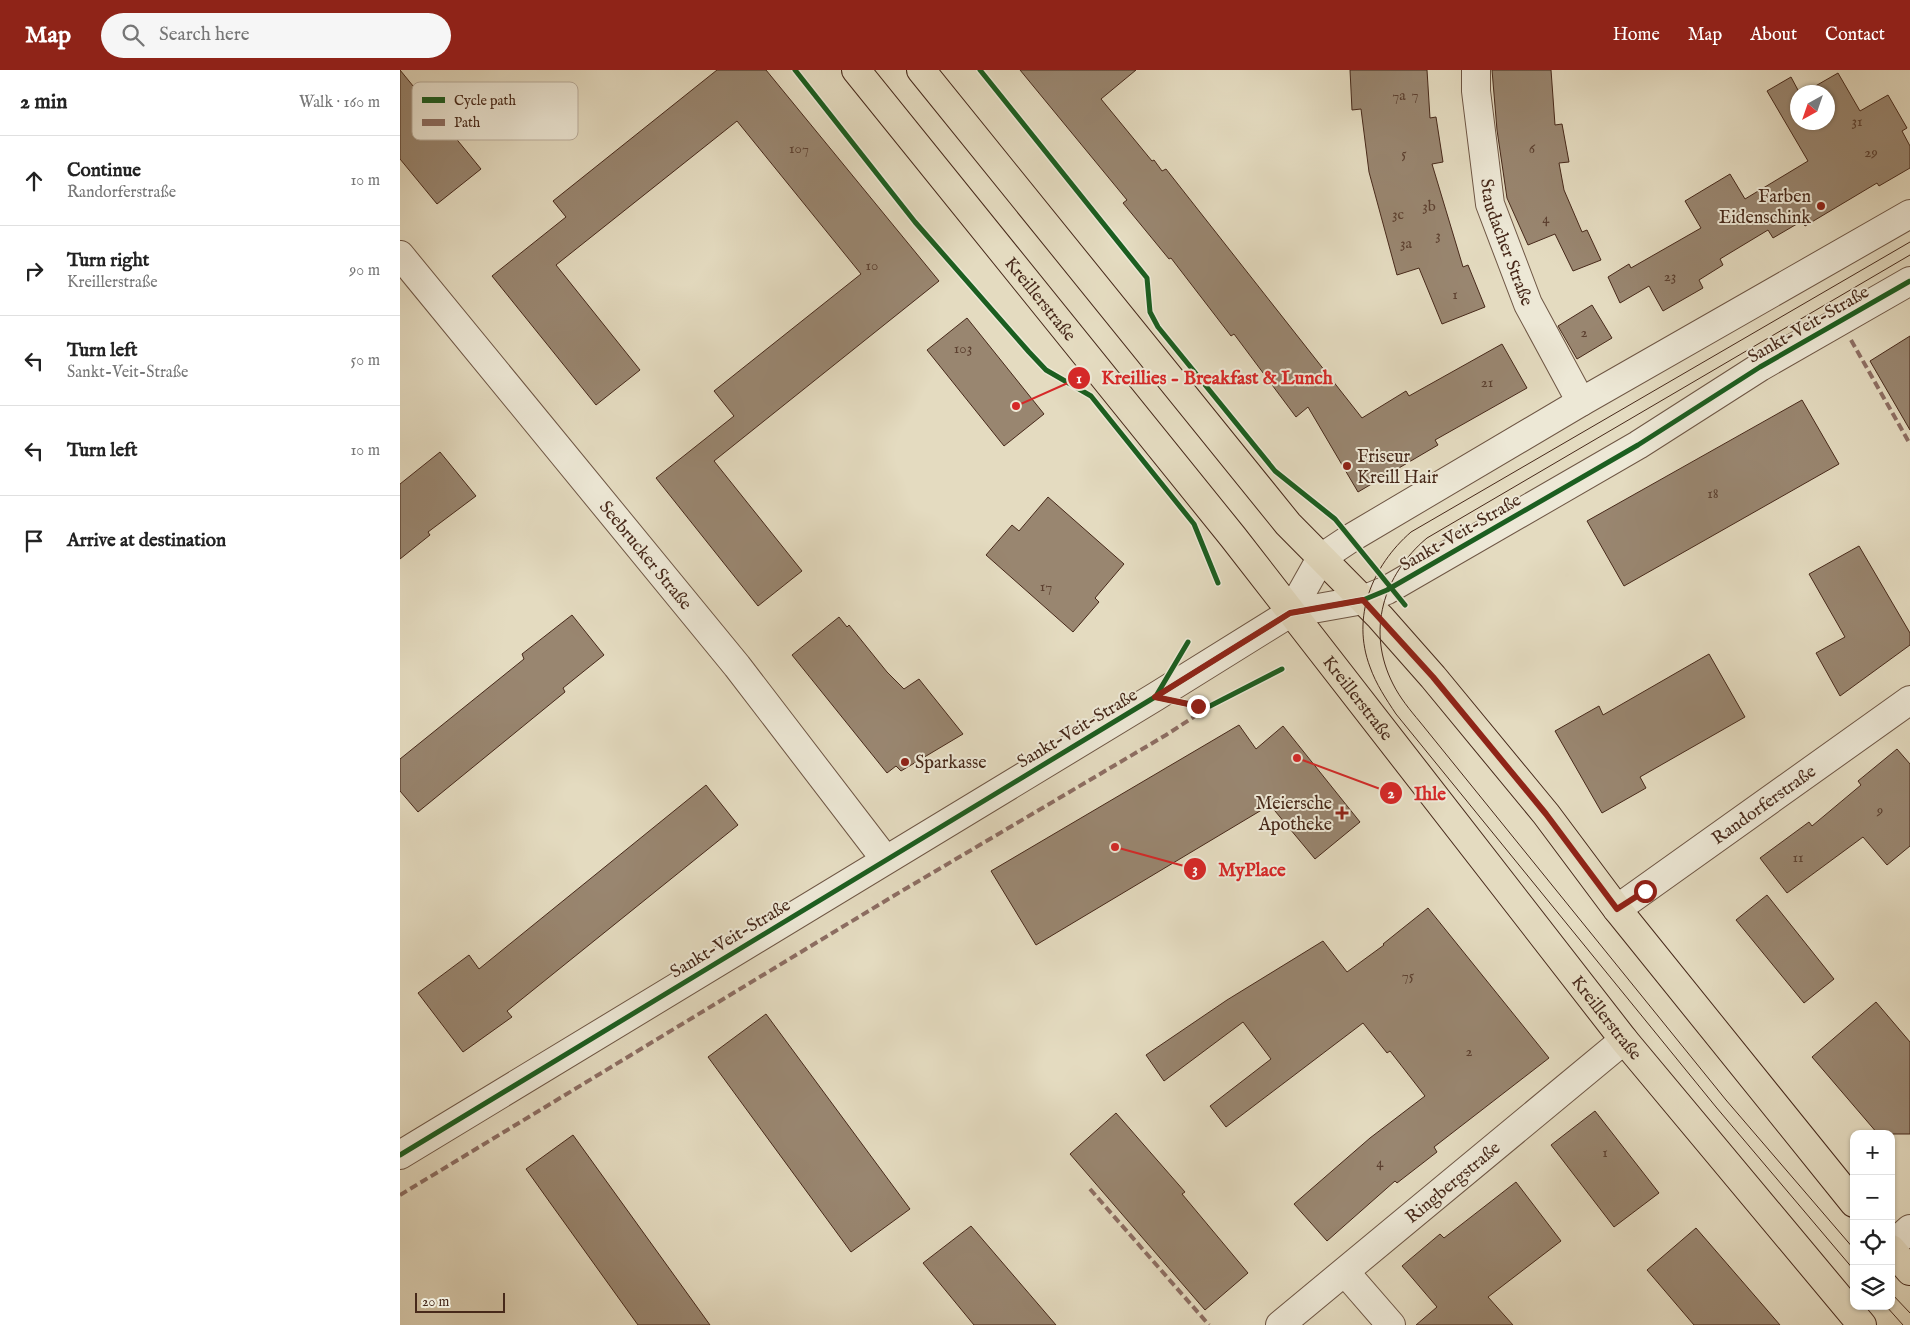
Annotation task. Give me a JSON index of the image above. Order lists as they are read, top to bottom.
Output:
{
  "streets": {
    "main road": ["Kreillerstraße"],
    "street": [
      "Staudacher Straße",
      "Sankt-Veit-Straße",
      "Seebrucker Straße",
      "Randorferstraße",
      "Ringbergstraße"
    ]
  },
  "crossings": [
    ["Staudacher Straße", "Sankt-Veit-Straße"],
    ["Kreillerstraße", "Sankt-Veit-Straße"],
    ["Kreillerstraße", "Ringbergstraße"],
    ["Sankt-Veit-Straße", "Seebrucker Straße"]
  ],
  "places": {
    "other": [
      "Farben Eidenschink",
      "Kreillies - Breakfast & Lunch",
      "Friseur Kreill Hair",
      "Ihle",
      "Sparkasse",
      "MyPlace"
    ],
    "health": ["Meiersche Apotheke"]
  },
  "house_numbers": [
    "7",
    "7a",
    "31",
    "107",
    "6",
    "29",
    "5",
    "3b",
    "3c",
    "4",
    "3",
    "3a",
    "10",
    "23",
    "1",
    "2",
    "103",
    "21",
    "18",
    "17",
    "9",
    "11",
    "75",
    "2",
    "1",
    "4"
  ],
  "legend": ["Cycle path", "Path"],
  "scale_bar": "20 m",
  "north": "bottom left",
  "page": {
    "header": "Map",
    "search": "Search here",
    "nav": [
      "Home",
      "Map",
      "About",
      "Contact"
    ],
    "heading": ["2 min", "Walk · 160 m"],
    "list": [
      ["Continue", "Randorferstraße", "10 m"],
      ["Turn right", "Kreillerstraße", "90 m"],
      ["Turn left", "Sankt-Veit-Straße", "50 m"],
      ["Turn left", "10 m"],
      "Arrive at destination"
    ],
    "map_buttons": ["+", "−"],
    "scale": "20 m"
  }
}
